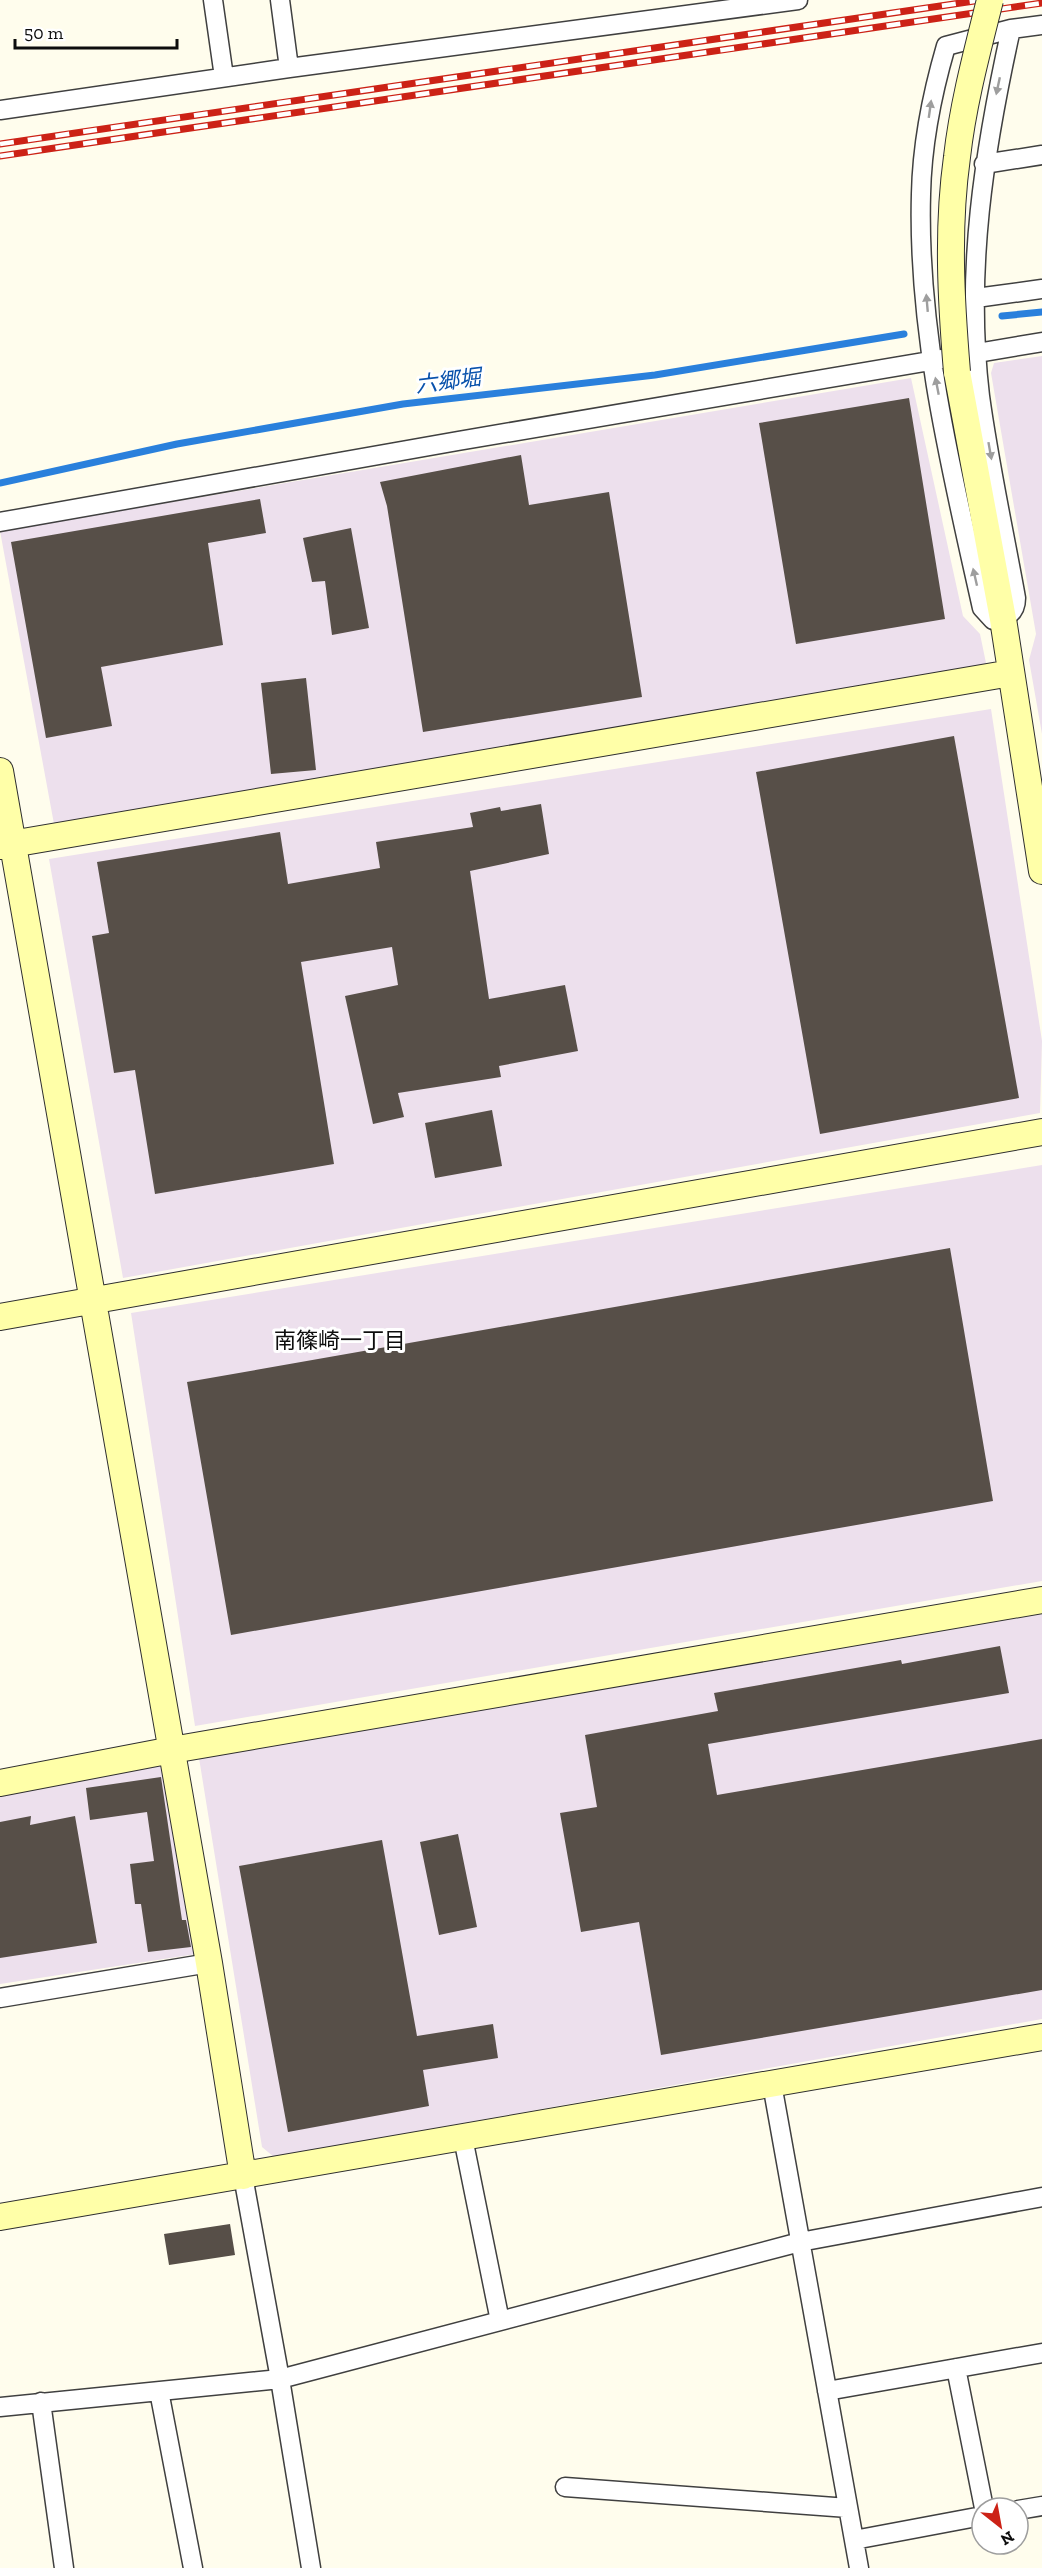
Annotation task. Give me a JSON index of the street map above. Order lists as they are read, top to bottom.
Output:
{
  "districts": ["南篠崎一丁目"],
  "water": ["六郷堀"],
  "scale_bar": "50 m",
  "north": "bottom right"
}
